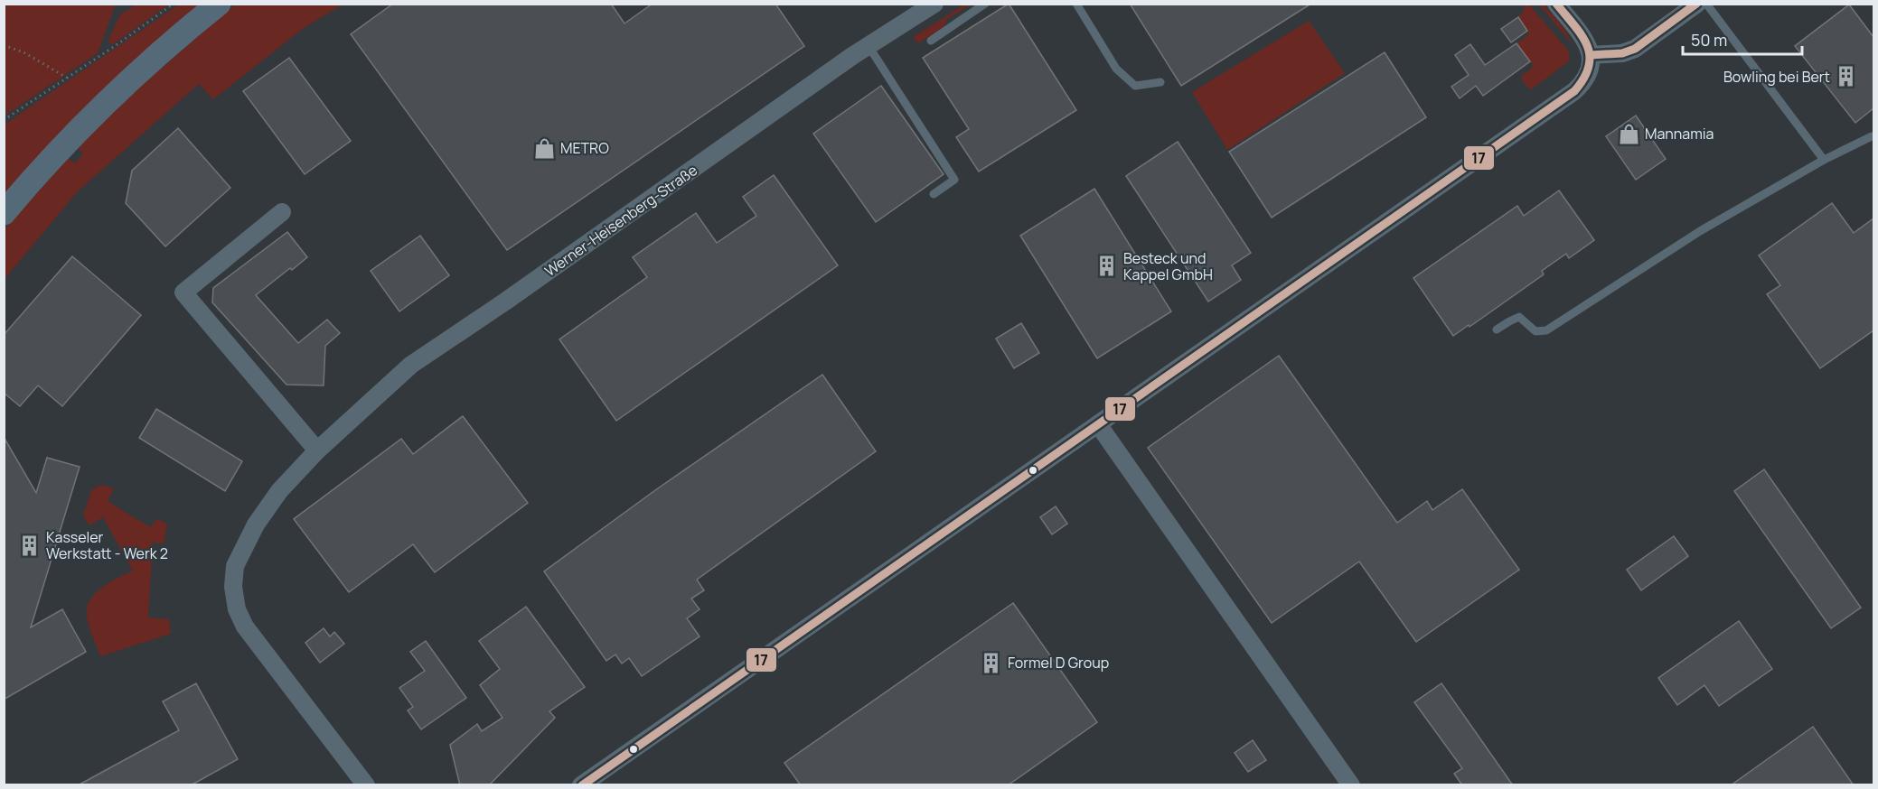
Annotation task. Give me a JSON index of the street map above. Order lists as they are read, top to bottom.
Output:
{
  "streets": {
    "street": ["Werner-Heisenberg-Straße"]
  },
  "places": {
    "building": [
      "Bowling bei Bert",
      "Besteck und Kappel GmbH",
      "Kasseler Werkstatt - Werk 2",
      "Formel D Group"
    ],
    "shop": ["Mannamia", "METRO"]
  },
  "lines": ["transit line 17"],
  "scale_bar": "50 m"
}
